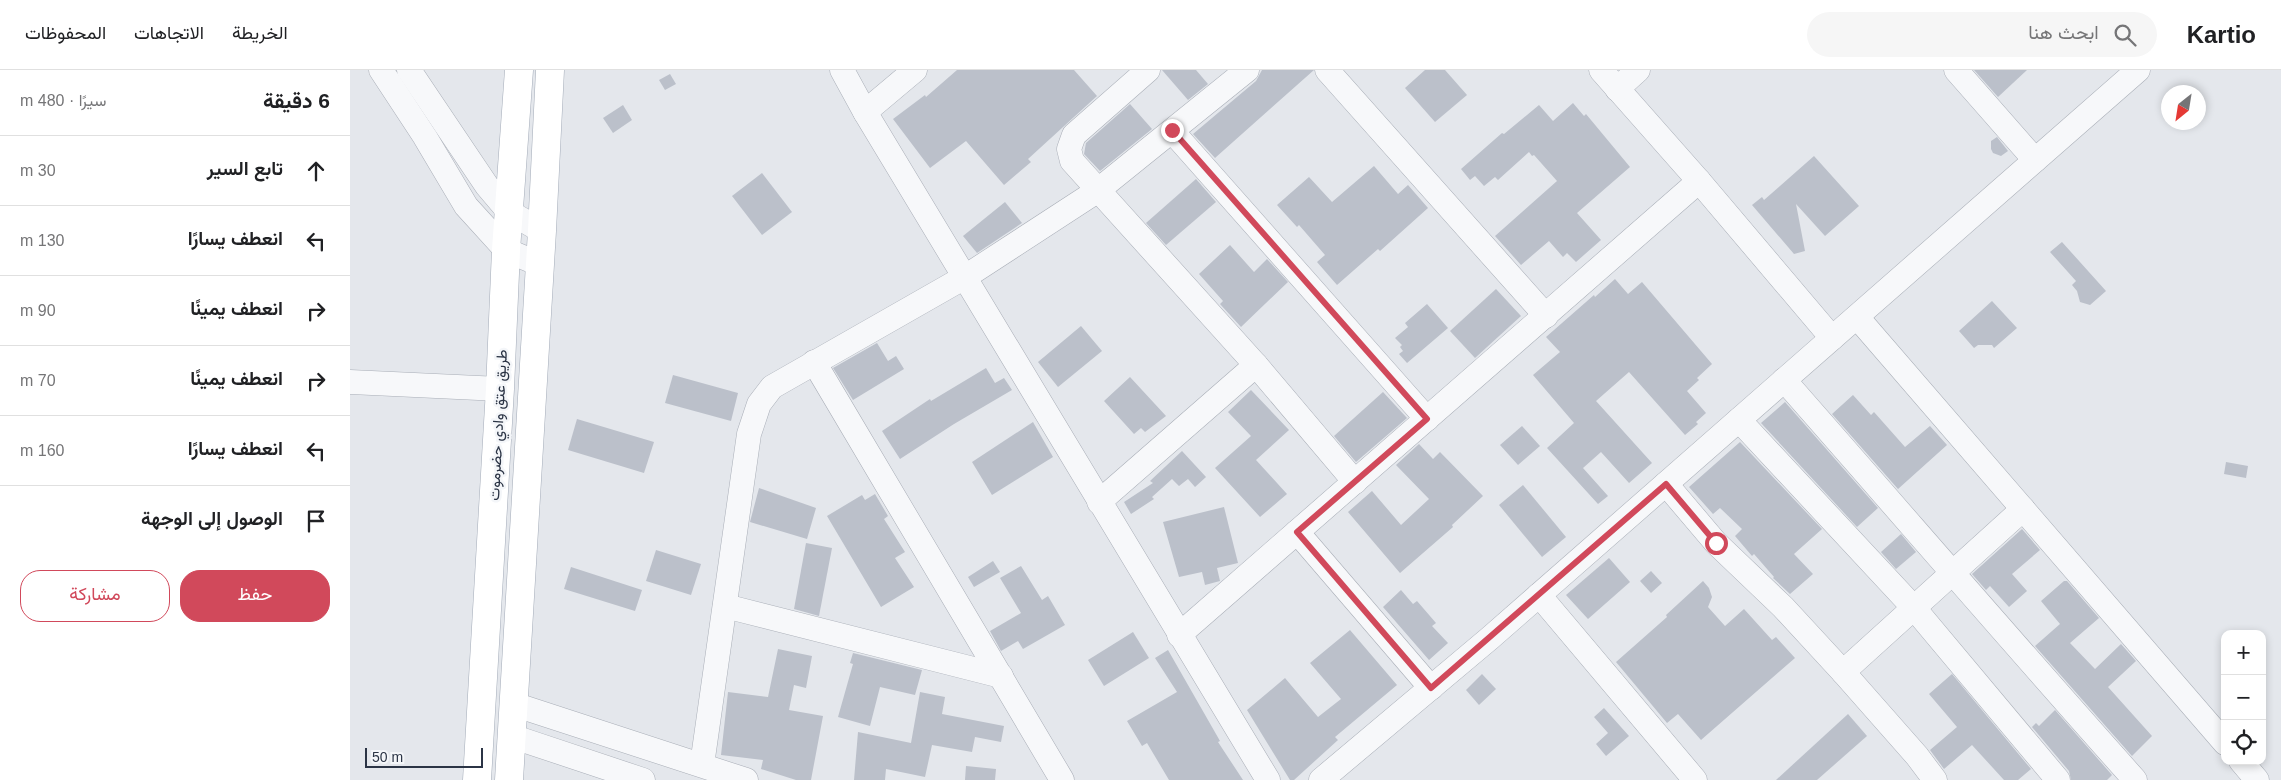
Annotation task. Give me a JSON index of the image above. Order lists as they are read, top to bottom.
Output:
{
  "streets": {
    "main road": ["طريق عتق وادي حضرموت"]
  },
  "scale_bar": "50 m",
  "north": "bottom left",
  "page": {
    "header": "Kartio",
    "search": "ابحث هنا",
    "nav": ["الخريطة", "الاتجاهات", "المحفوظات"],
    "heading": ["6 دقيقة", "سيرًا · 480 m"],
    "list": [
      ["تابع السير", "30 m"],
      ["انعطف يسارًا", "130 m"],
      ["انعطف يمينًا", "90 m"],
      ["انعطف يمينًا", "70 m"],
      ["انعطف يسارًا", "160 m"],
      "الوصول إلى الوجهة"
    ],
    "buttons": ["حفظ", "مشاركة"],
    "map_buttons": ["+", "−"],
    "scale": "50 m"
  }
}
